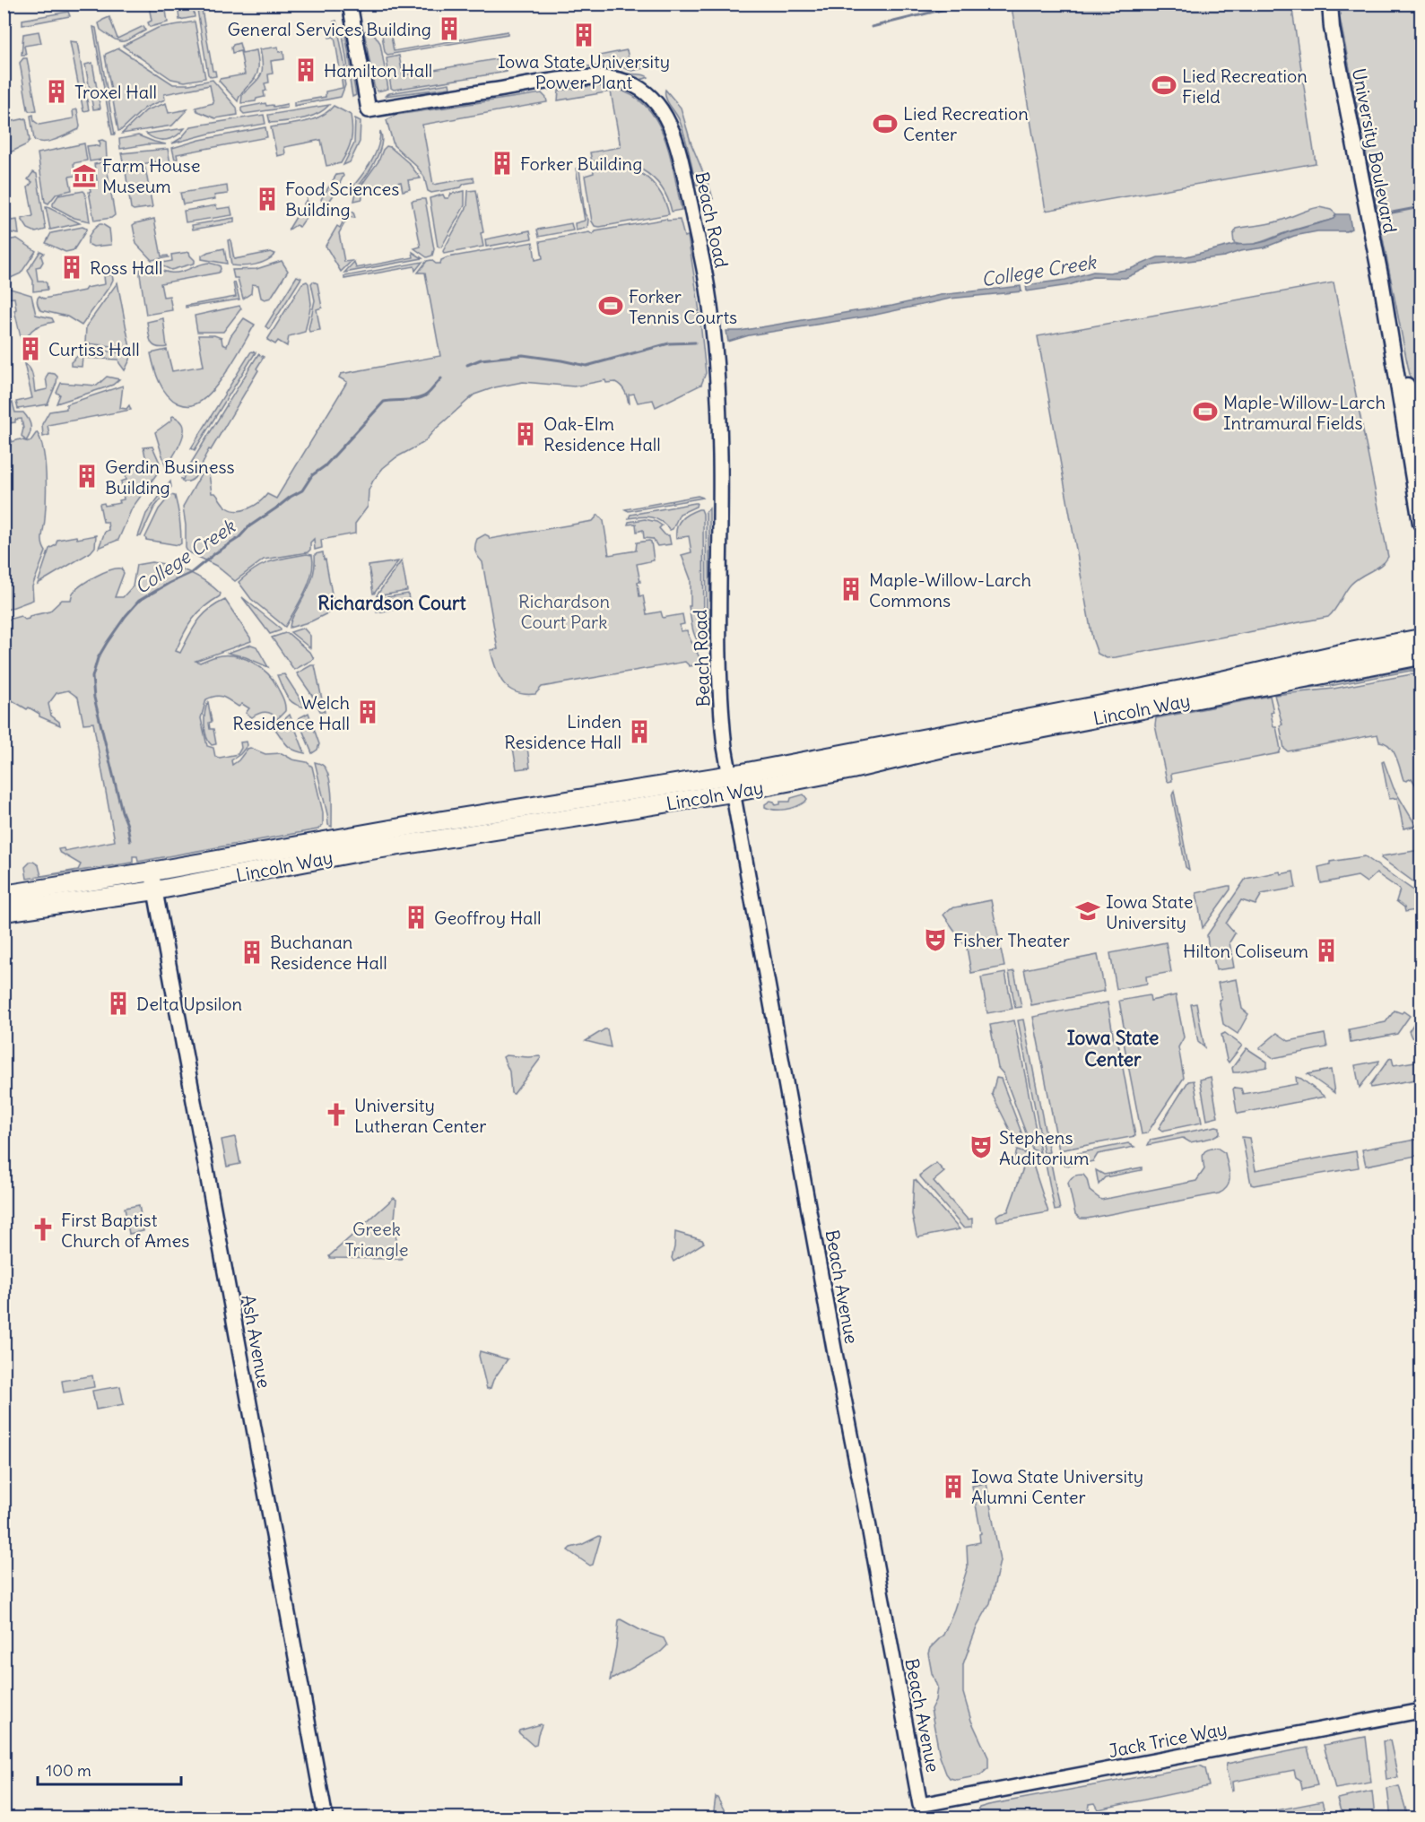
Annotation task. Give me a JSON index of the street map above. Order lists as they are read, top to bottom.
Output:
{
  "streets": {
    "main road": ["University Boulevard", "Lincoln Way"],
    "street": [
      "Beach Road",
      "Beach Avenue",
      "Ash Avenue",
      "Jack Trice Way"
    ]
  },
  "crossings": [
    ["Beach Road", "Lincoln Way"],
    ["Beach Road", "Beach Avenue"],
    ["Lincoln Way", "Beach Avenue"],
    ["Lincoln Way", "Ash Avenue"],
    ["Beach Avenue", "Jack Trice Way"]
  ],
  "districts": ["Richardson Court", "Iowa State Center"],
  "water": ["College Creek"],
  "parks": ["Richardson Court Park", "Greek Triangle"],
  "places": {
    "building": [
      "General Services Building",
      "Iowa State University Power Plant",
      "Hamilton Hall",
      "Troxel Hall",
      "Forker Building",
      "Food Sciences Building",
      "Ross Hall",
      "Curtiss Hall",
      "Oak-Elm Residence Hall",
      "Gerdin Business Building",
      "Maple-Willow-Larch Commons",
      "Welch Residence Hall",
      "Linden Residence Hall",
      "Geoffroy Hall",
      "Hilton Coliseum",
      "Buchanan Residence Hall",
      "Delta Upsilon",
      "Iowa State University Alumni Center"
    ],
    "sports": [
      "Lied Recreation Field",
      "Lied Recreation Center",
      "Forker Tennis Courts",
      "Maple-Willow-Larch Intramural Fields"
    ],
    "museum": ["Farm House Museum"],
    "school or university": ["Iowa State University"],
    "theatre": ["Fisher Theater", "Stephens Auditorium"],
    "church": ["University Lutheran Center", "First Baptist Church of Ames"]
  },
  "scale_bar": "100 m"
}
